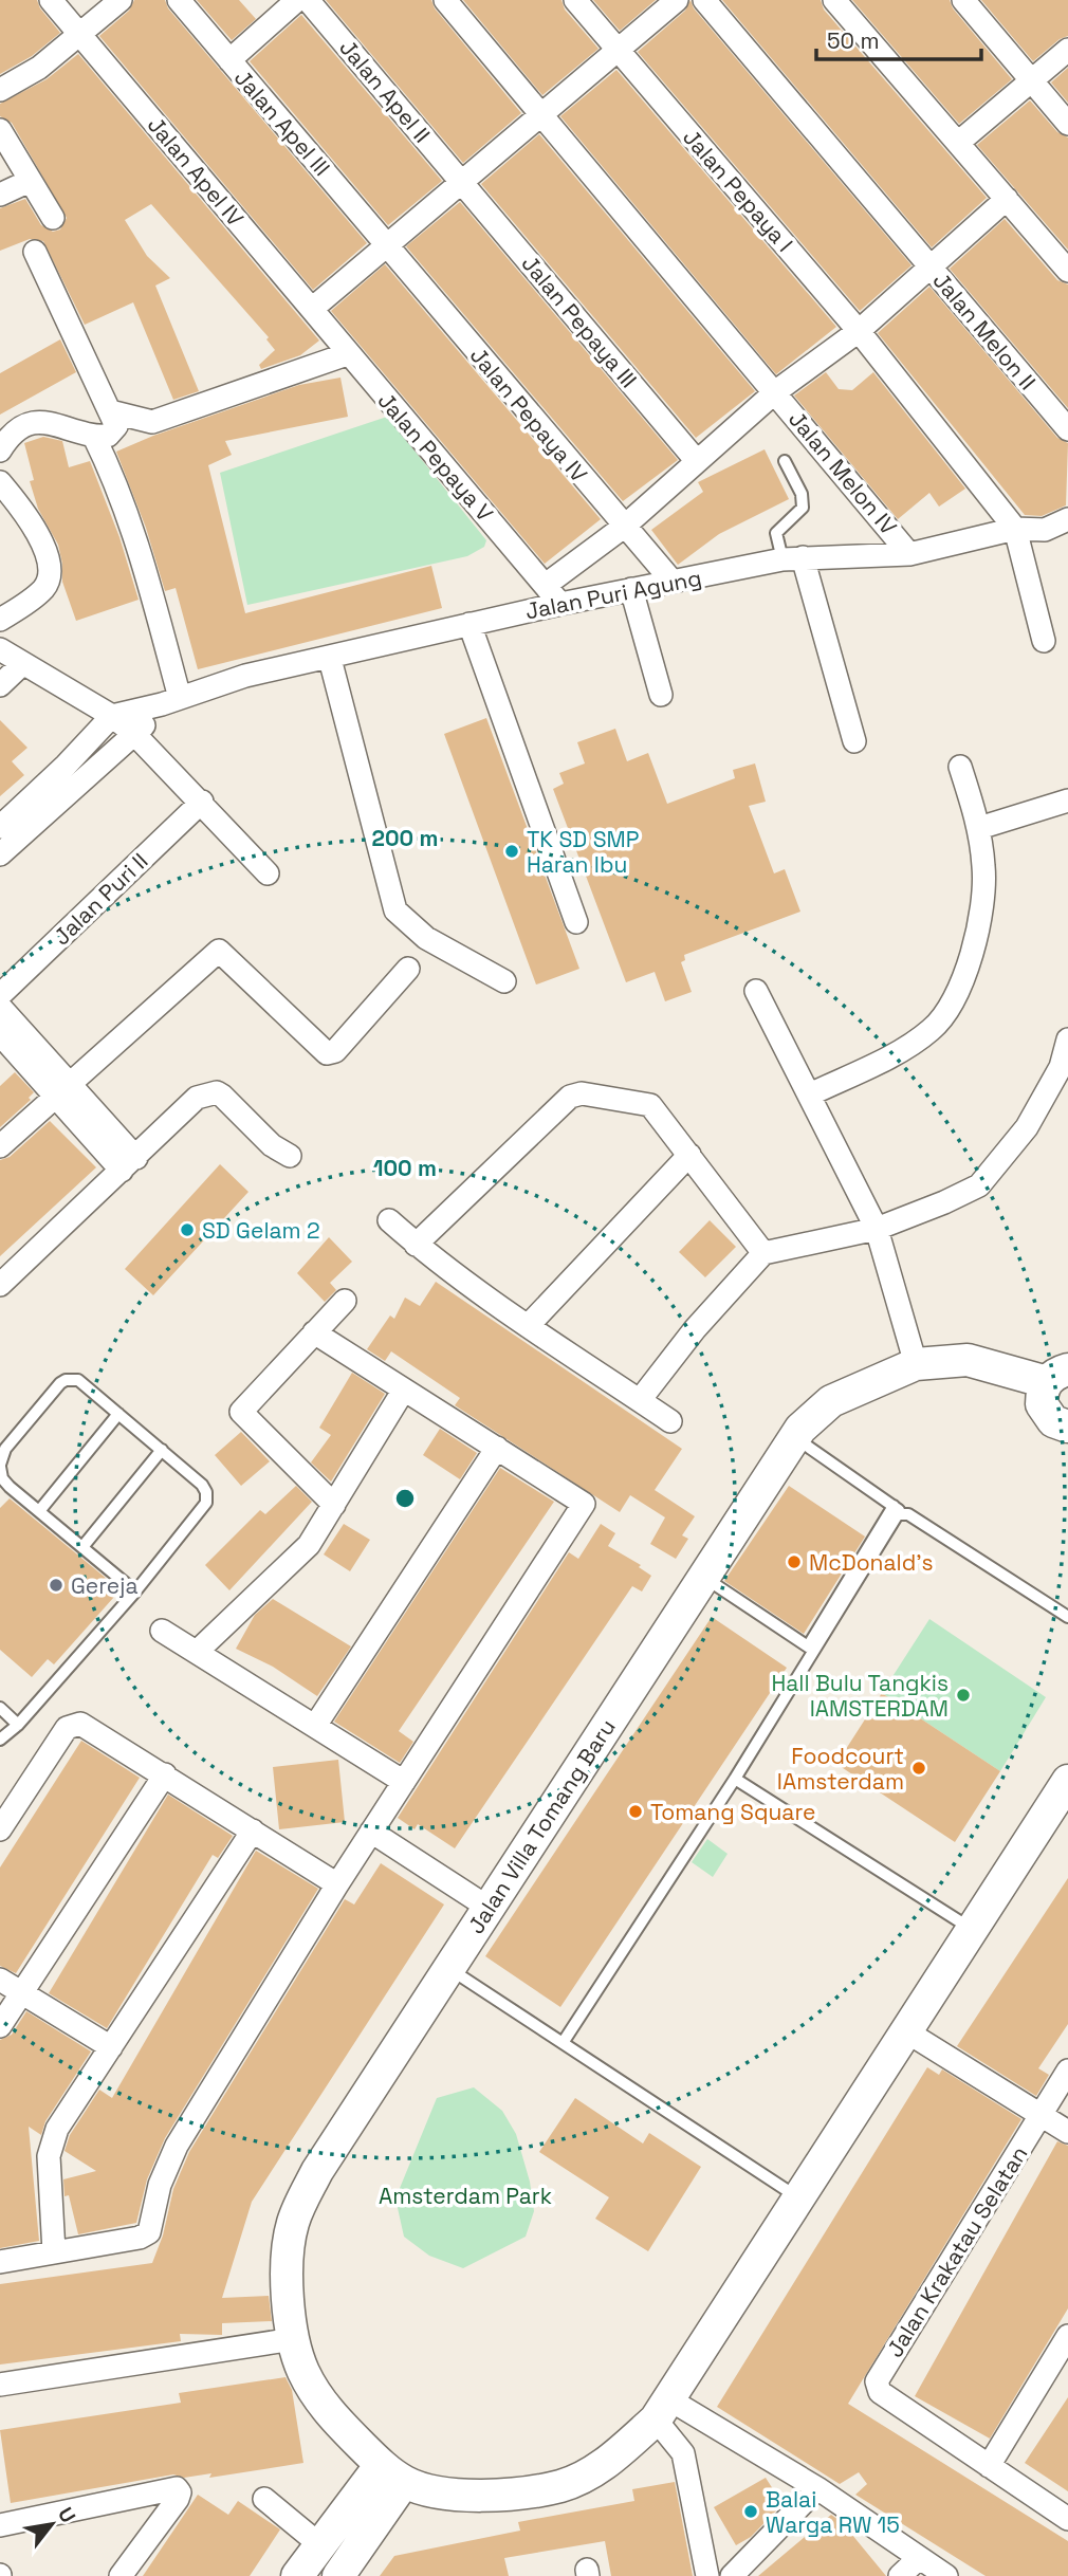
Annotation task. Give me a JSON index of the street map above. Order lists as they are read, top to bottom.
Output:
{
  "streets": {
    "street": [
      "Jalan Apel II",
      "Jalan Apel III",
      "Jalan Apel IV",
      "Jalan Pepaya I",
      "Jalan Pepaya III",
      "Jalan Melon II",
      "Jalan Pepaya IV",
      "Jalan Pepaya V",
      "Jalan Melon IV",
      "Jalan Puri Agung",
      "Jalan Puri II",
      "Jalan Villa Tomang Baru",
      "Jalan Krakatau Selatan"
    ]
  },
  "crossings": [
    ["Jalan Apel II", "Jalan Pepaya III"],
    ["Jalan Apel III", "Jalan Pepaya IV"],
    ["Jalan Apel IV", "Jalan Pepaya V"],
    ["Jalan Pepaya I", "Jalan Puri Agung"],
    ["Jalan Pepaya IV", "Jalan Puri Agung"],
    ["Jalan Pepaya V", "Jalan Puri Agung"],
    ["Jalan Melon IV", "Jalan Puri Agung"]
  ],
  "parks": ["Amsterdam Park"],
  "places": [
    "TK SD SMP Haran Ibu",
    "SD Gelam 2",
    "McDonald's",
    "Gereja",
    "Hall Bulu Tangkis IAMSTERDAM",
    "Foodcourt IAmsterdam",
    "Tomang Square",
    "Balai Warga RW 15"
  ],
  "scale_bar": "50 m",
  "north": "top right",
  "rings": ["200 m", "100 m"]
}
